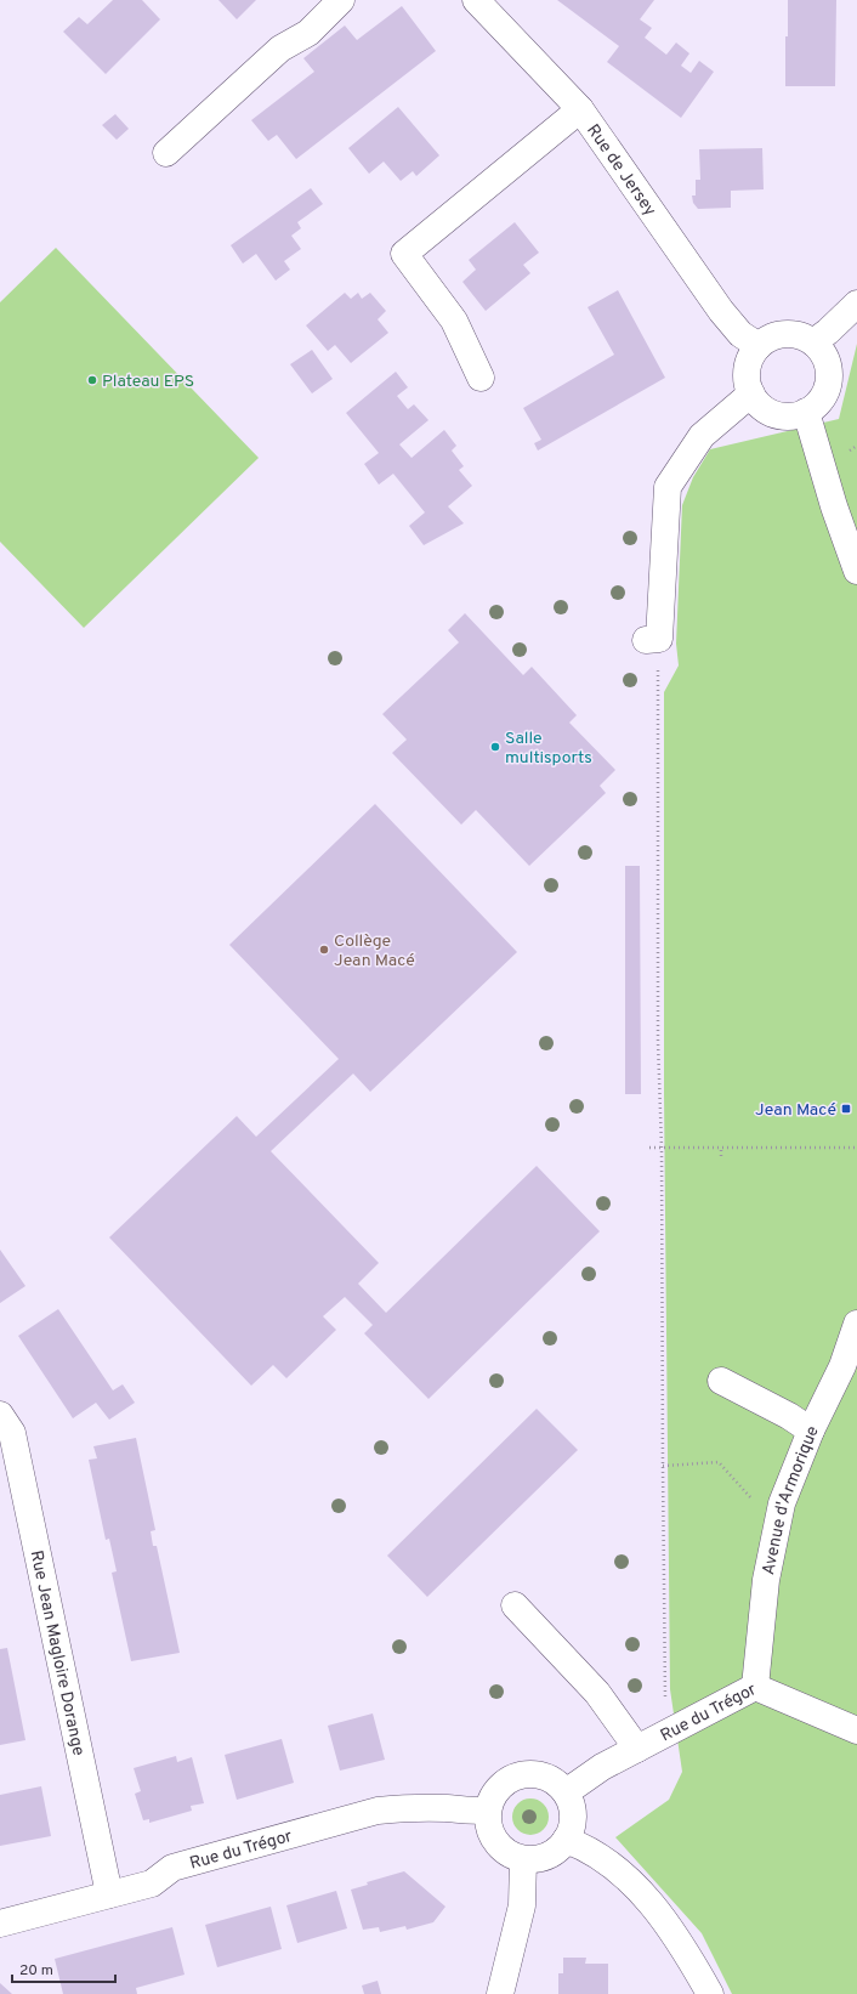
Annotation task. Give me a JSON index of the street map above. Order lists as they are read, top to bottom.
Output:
{
  "streets": {
    "street": [
      "Rue de Jersey",
      "Avenue d'Armorique",
      "Rue Jean Magloire Dorange",
      "Rue du Trégor"
    ]
  },
  "crossings": [
    ["Avenue d'Armorique", "Rue du Trégor"],
    ["Rue Jean Magloire Dorange", "Rue du Trégor"]
  ],
  "places": {
    "other": ["Plateau EPS", "Salle multisports", "Collège Jean Macé"],
    "transit": ["Jean Macé"]
  },
  "scale_bar": "20 m"
}
